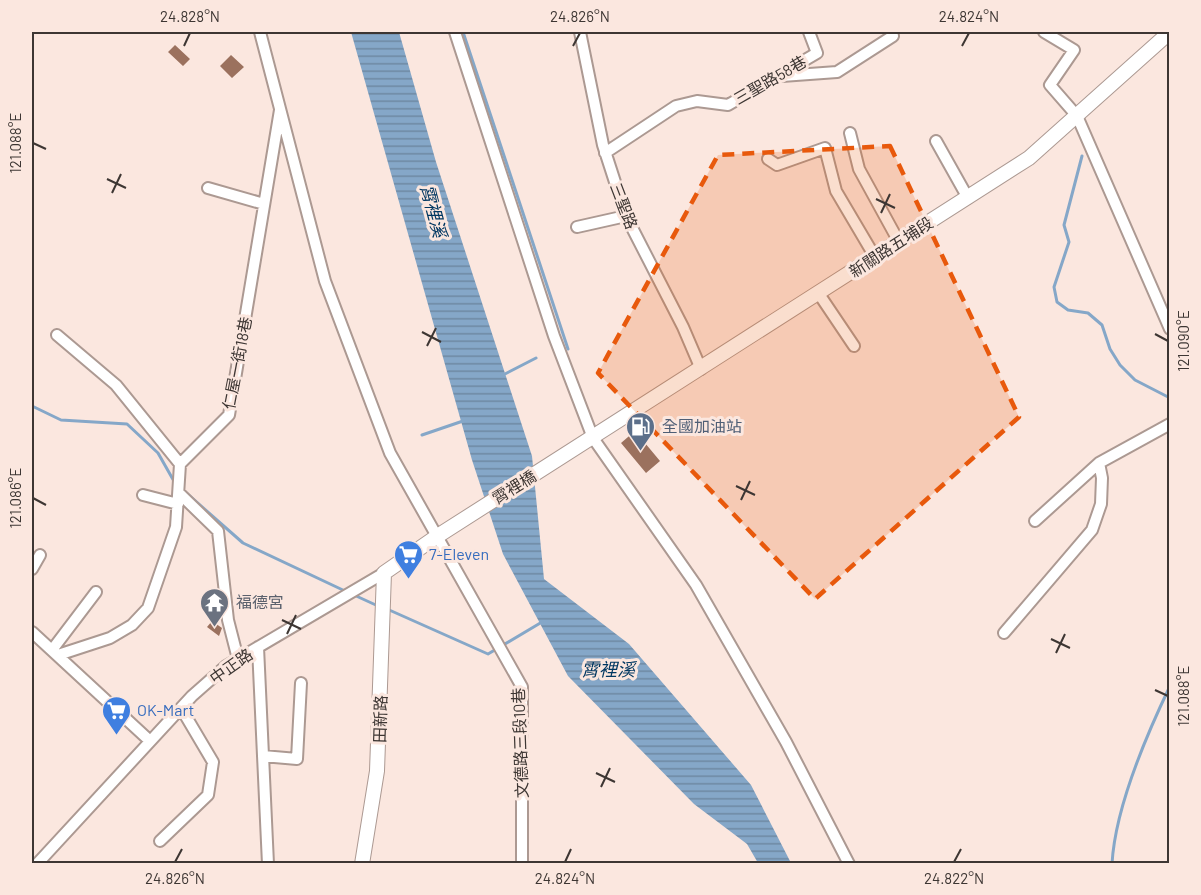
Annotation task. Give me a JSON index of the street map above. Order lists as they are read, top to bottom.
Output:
{
  "streets": {
    "main road": [
      "新關路五埔段",
      "霄裡橋",
      "中正路",
      "田新路"
    ],
    "street": [
      "三聖路58巷",
      "三聖路",
      "仁屋一街18巷",
      "文德路三段10巷"
    ]
  },
  "crossings": [
    ["三聖路58巷", "三聖路"],
    ["三聖路", "新關路五埔段"],
    ["新關路五埔段", "霄裡橋"],
    ["仁屋一街18巷", "文德路三段10巷"],
    ["霄裡橋", "中正路"],
    ["霄裡橋", "文德路三段10巷"],
    ["中正路", "田新路"],
    ["中正路", "文德路三段10巷"]
  ],
  "water": ["霄裡溪"],
  "places": {
    "fuel station": ["全國加油站"],
    "supermarket": ["7-Eleven", "OK-Mart"],
    "temple": ["福德宮"]
  },
  "coordinates": [
    "24.828°N",
    "24.826°N",
    "24.824°N",
    "121.088°E",
    "121.090°E",
    "121.086°E",
    "24.822°N"
  ]
}
